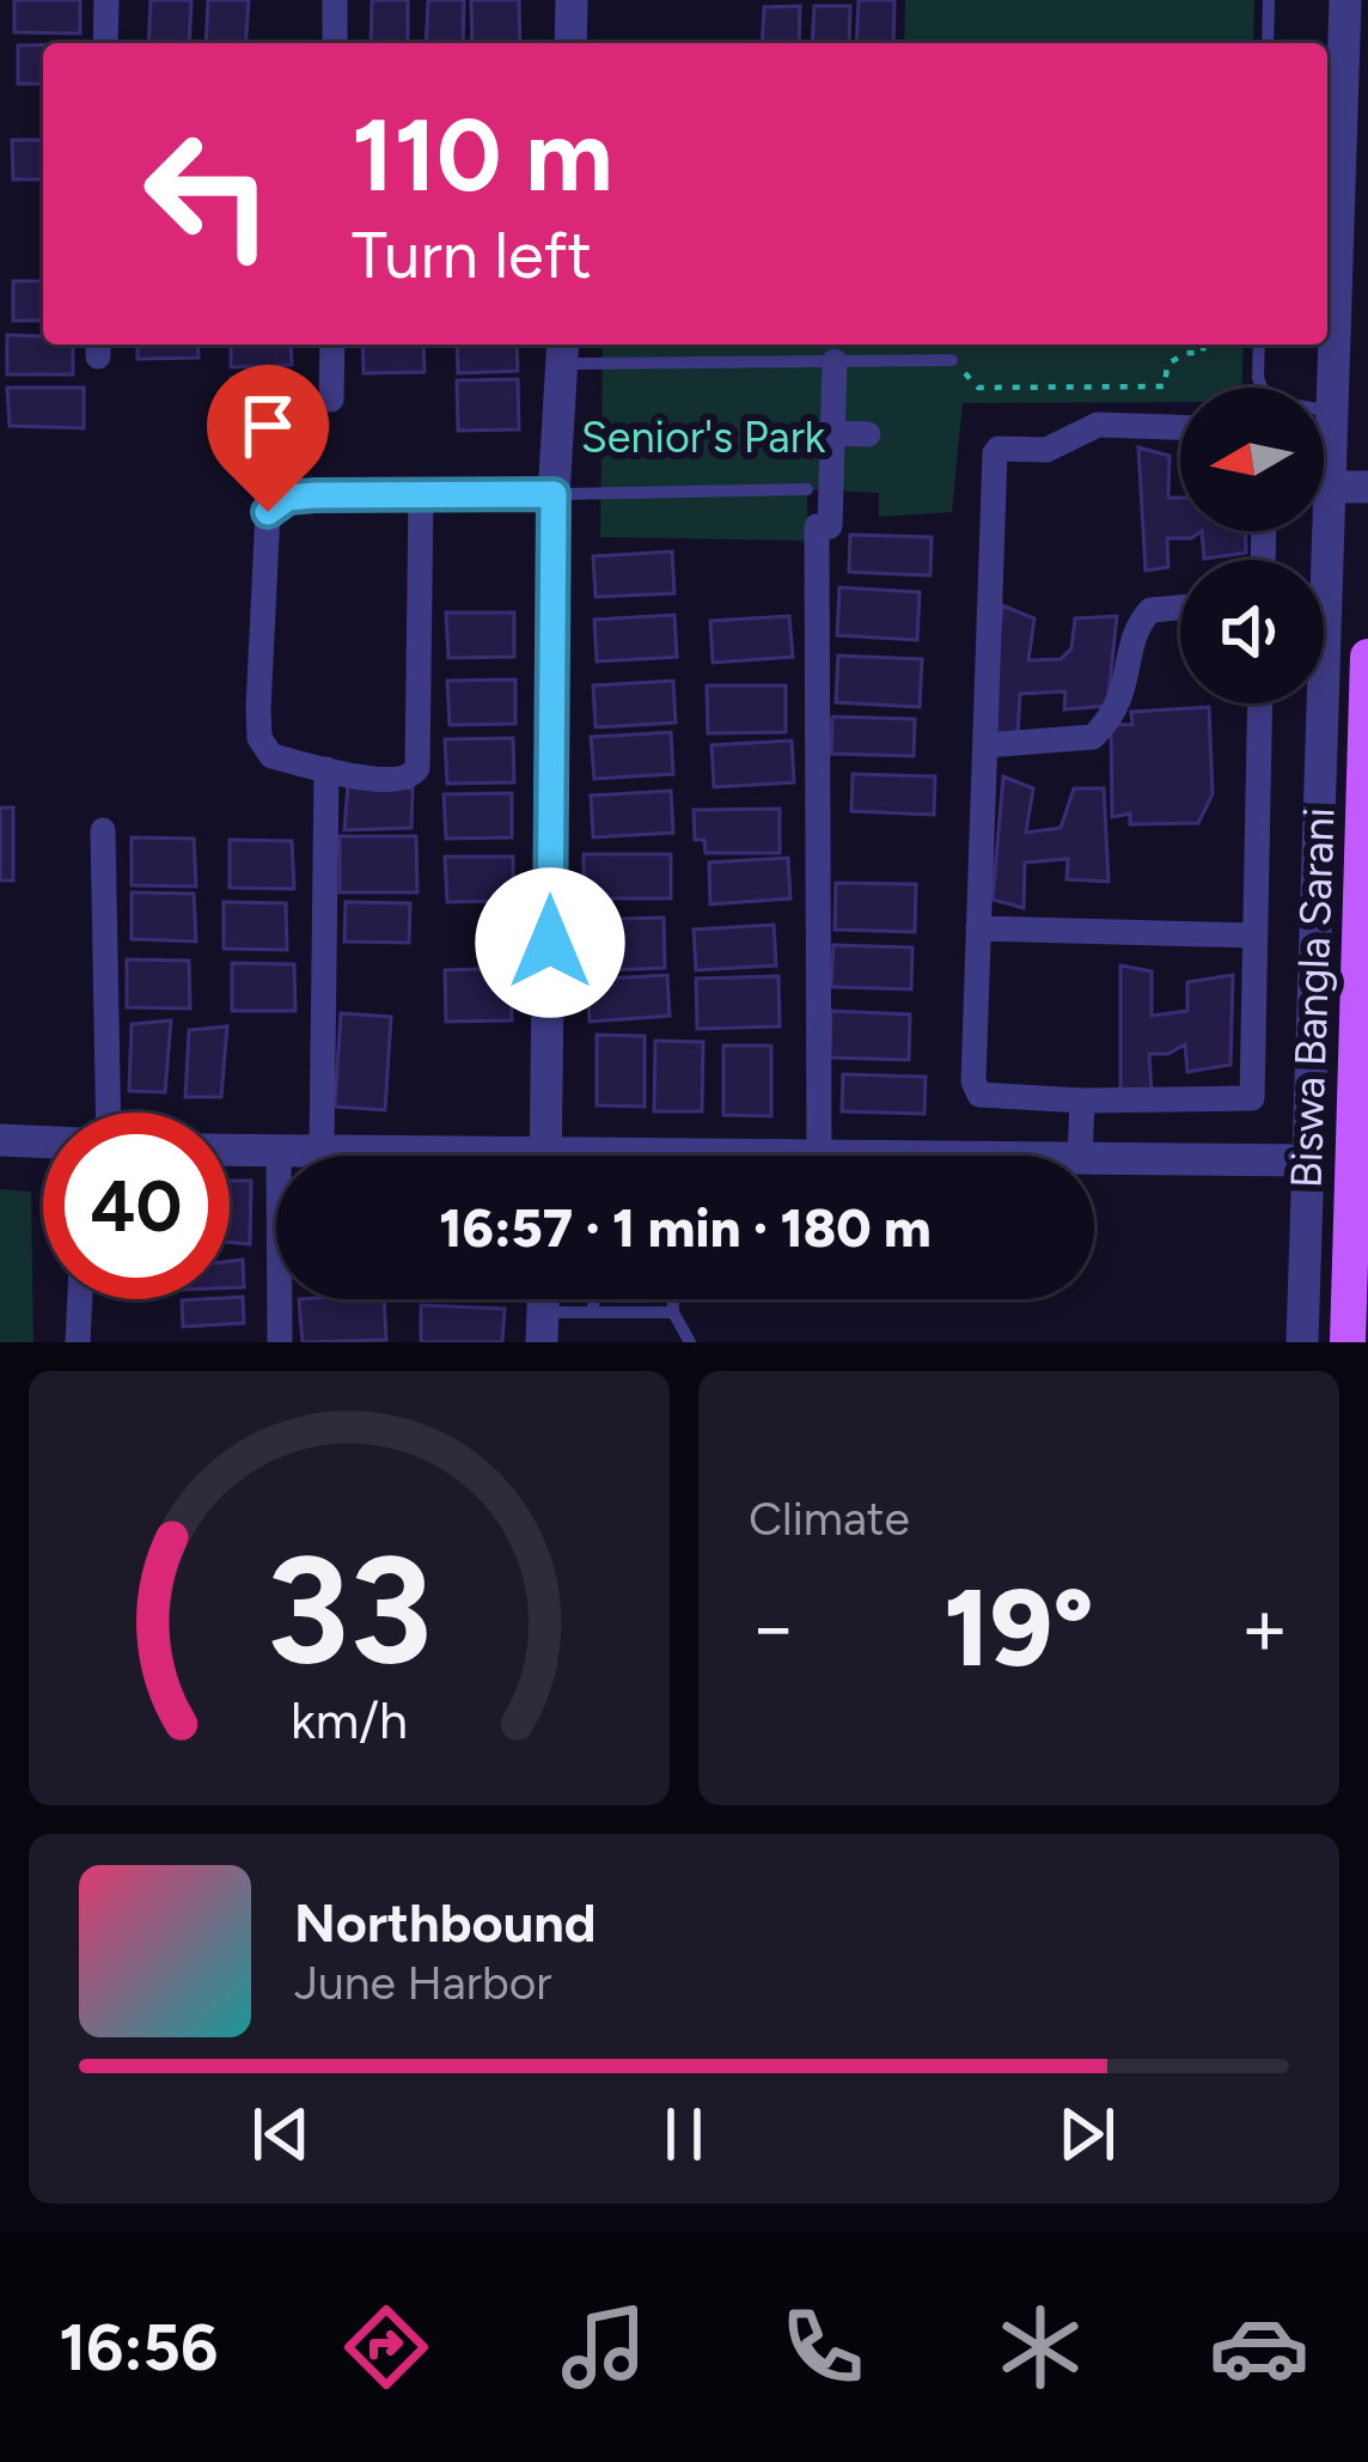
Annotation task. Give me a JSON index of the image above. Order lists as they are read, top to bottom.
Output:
{
  "streets": {
    "main road": ["Biswa Bangla Sarani"]
  },
  "parks": ["Senior's Park"],
  "north": "left",
  "page": {
    "turn": ["110 m", "Turn left"],
    "limit": "40",
    "trip": "16:57 · 1 min · 180 m",
    "tile": "Climate",
    "heat": ["−", "19°", "+"],
    "song": ["Northbound", "June Harbor"],
    "tabs": "16:56",
    "gauge": ["33", "km/h"]
  }
}
